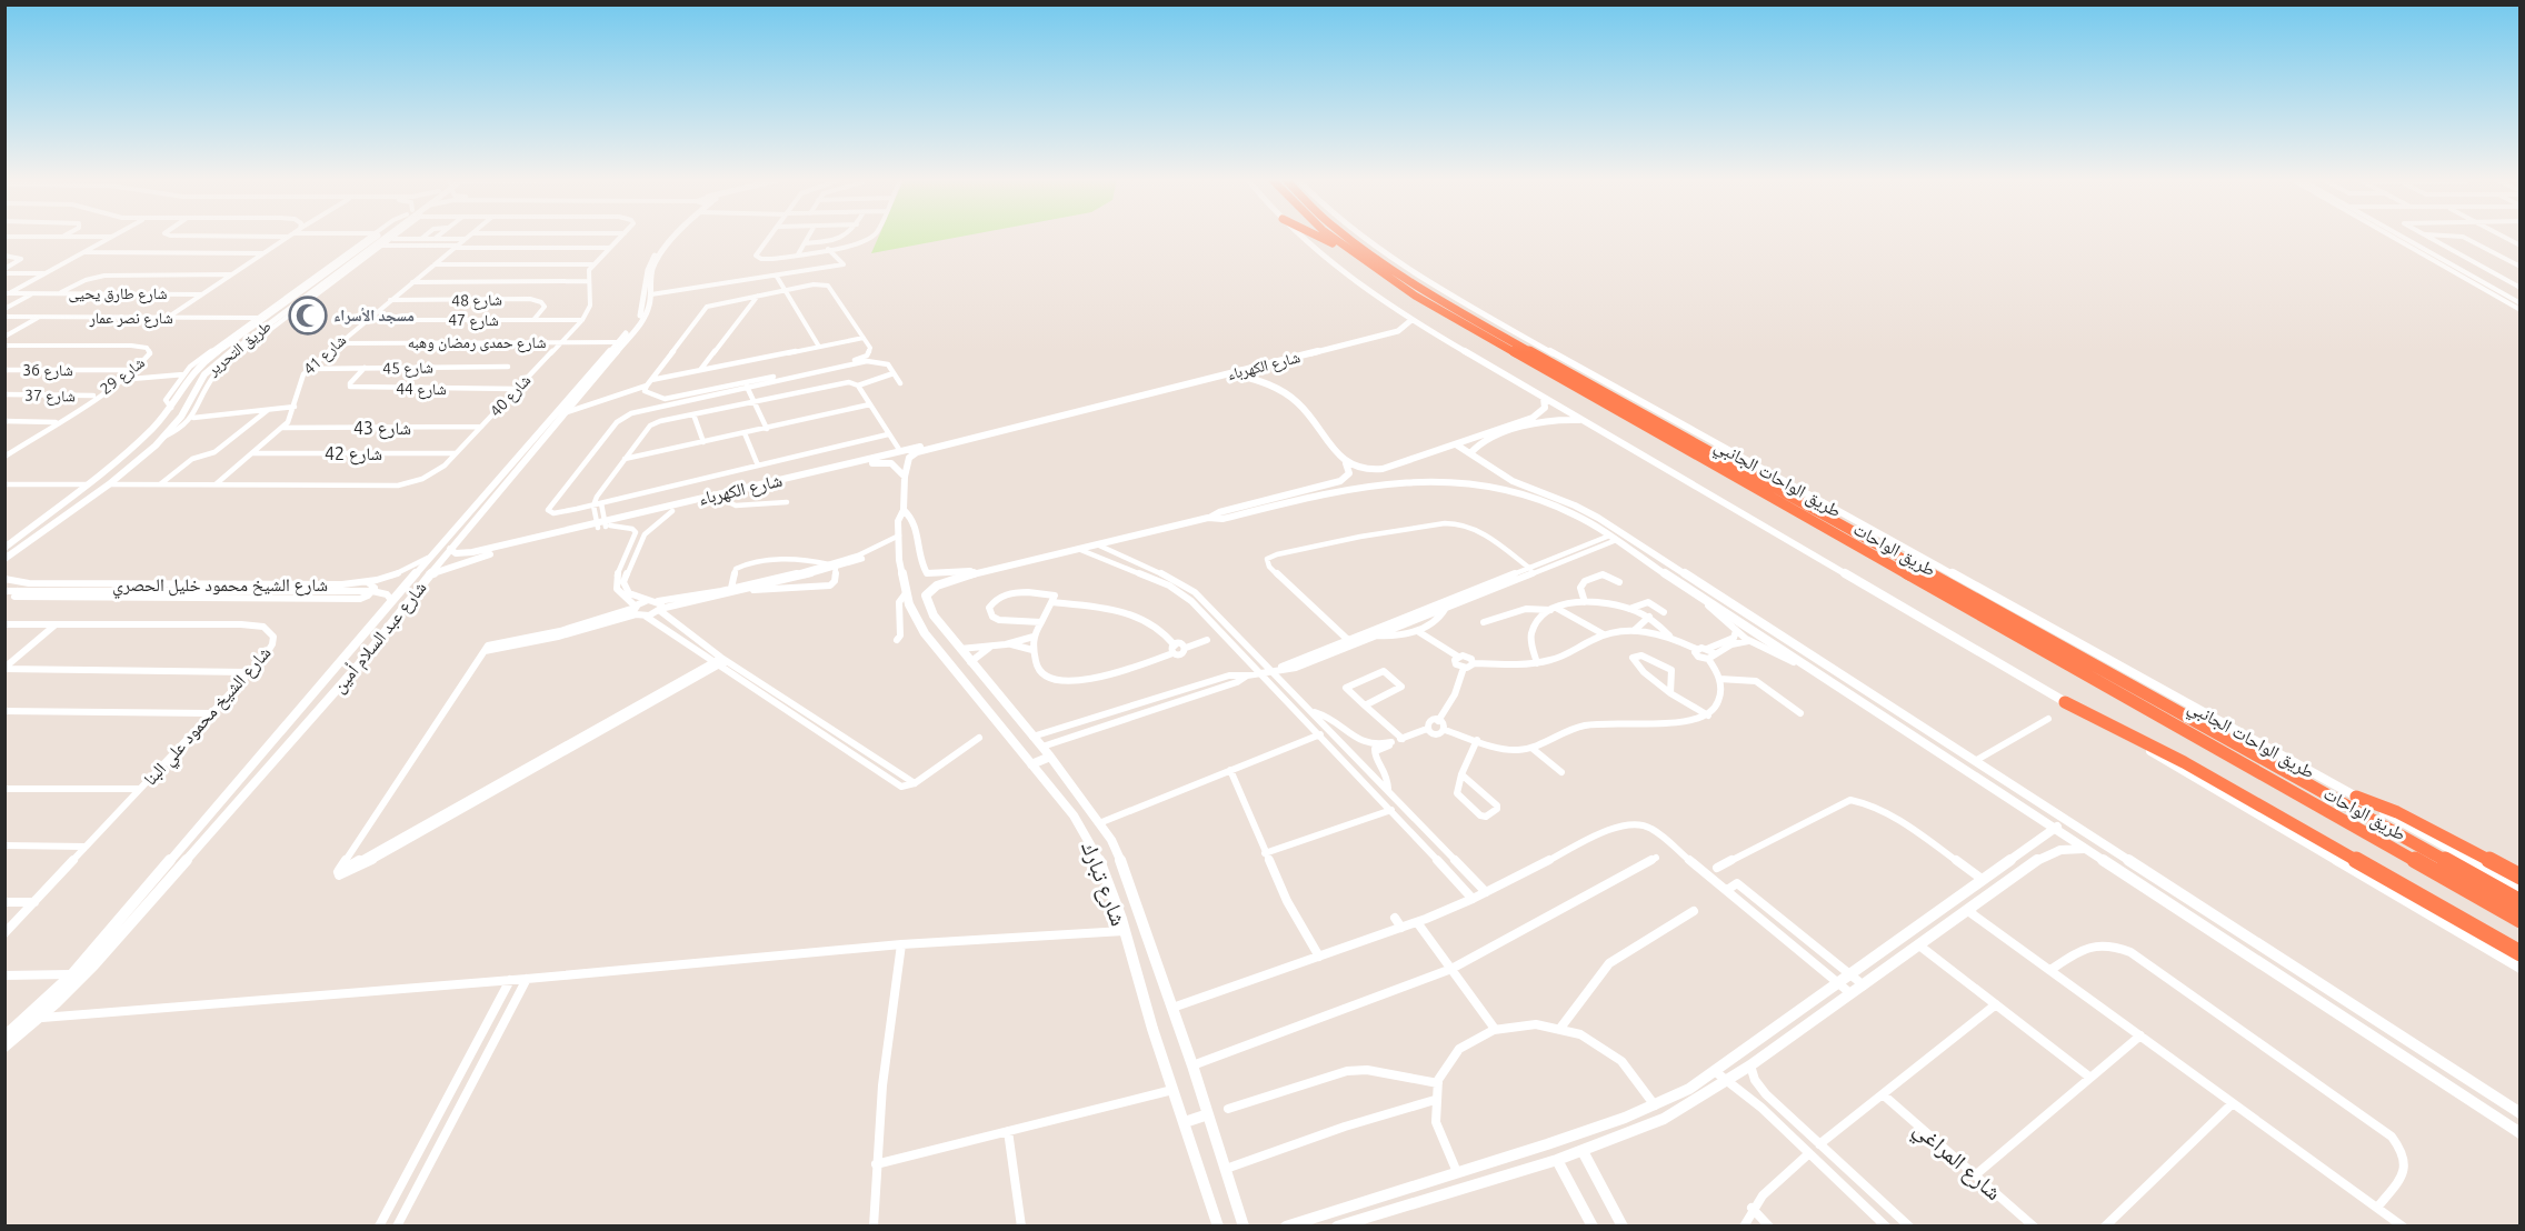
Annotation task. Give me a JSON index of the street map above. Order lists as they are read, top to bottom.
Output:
{
  "streets": {
    "highway": ["طريق الواحات"],
    "street": [
      "شارع طارق يحيى",
      "شارع 48",
      "شارع نصر عمار",
      "شارع 47",
      "شارع حمدى رمضان وهبه",
      "طريق التحرير",
      "شارع 41",
      "شارع الكهرباء",
      "شارع 45",
      "شارع 36",
      "شارع 29",
      "شارع 44",
      "شارع 37",
      "شارع 40",
      "شارع 43",
      "شارع 42",
      "طريق الواحات الجانبي",
      "شارع الشيخ محمود خليل الحصري",
      "شارع عبد السلام أمين",
      "شارع الشيخ محمود علي البنا",
      "شارع تبارك",
      "شارع المراغي"
    ]
  },
  "crossings": [
    ["شارع 48", "شارع 47"],
    ["شارع 48", "شارع 41"],
    ["شارع 47", "شارع 41"],
    ["شارع 47", "شارع 40"],
    ["شارع حمدى رمضان وهبه", "شارع 41"],
    ["شارع حمدى رمضان وهبه", "شارع 40"],
    ["شارع حمدى رمضان وهبه", "شارع عبد السلام أمين"],
    ["طريق التحرير", "شارع 40"],
    ["شارع 41", "شارع 45"],
    ["شارع 41", "شارع 40"],
    ["شارع 41", "شارع 43"],
    ["شارع 41", "شارع 42"],
    ["شارع الكهرباء", "شارع عبد السلام أمين"],
    ["شارع الكهرباء", "شارع تبارك"],
    ["شارع 45", "شارع 44"],
    ["شارع 36", "شارع 29"],
    ["شارع 29", "شارع 37"],
    ["شارع 44", "شارع 40"],
    ["شارع 40", "شارع 43"],
    ["شارع 40", "شارع 42"],
    ["شارع الشيخ محمود خليل الحصري", "شارع عبد السلام أمين"]
  ],
  "places": {
    "mosque": ["مسجد الأسراء"]
  }
}
